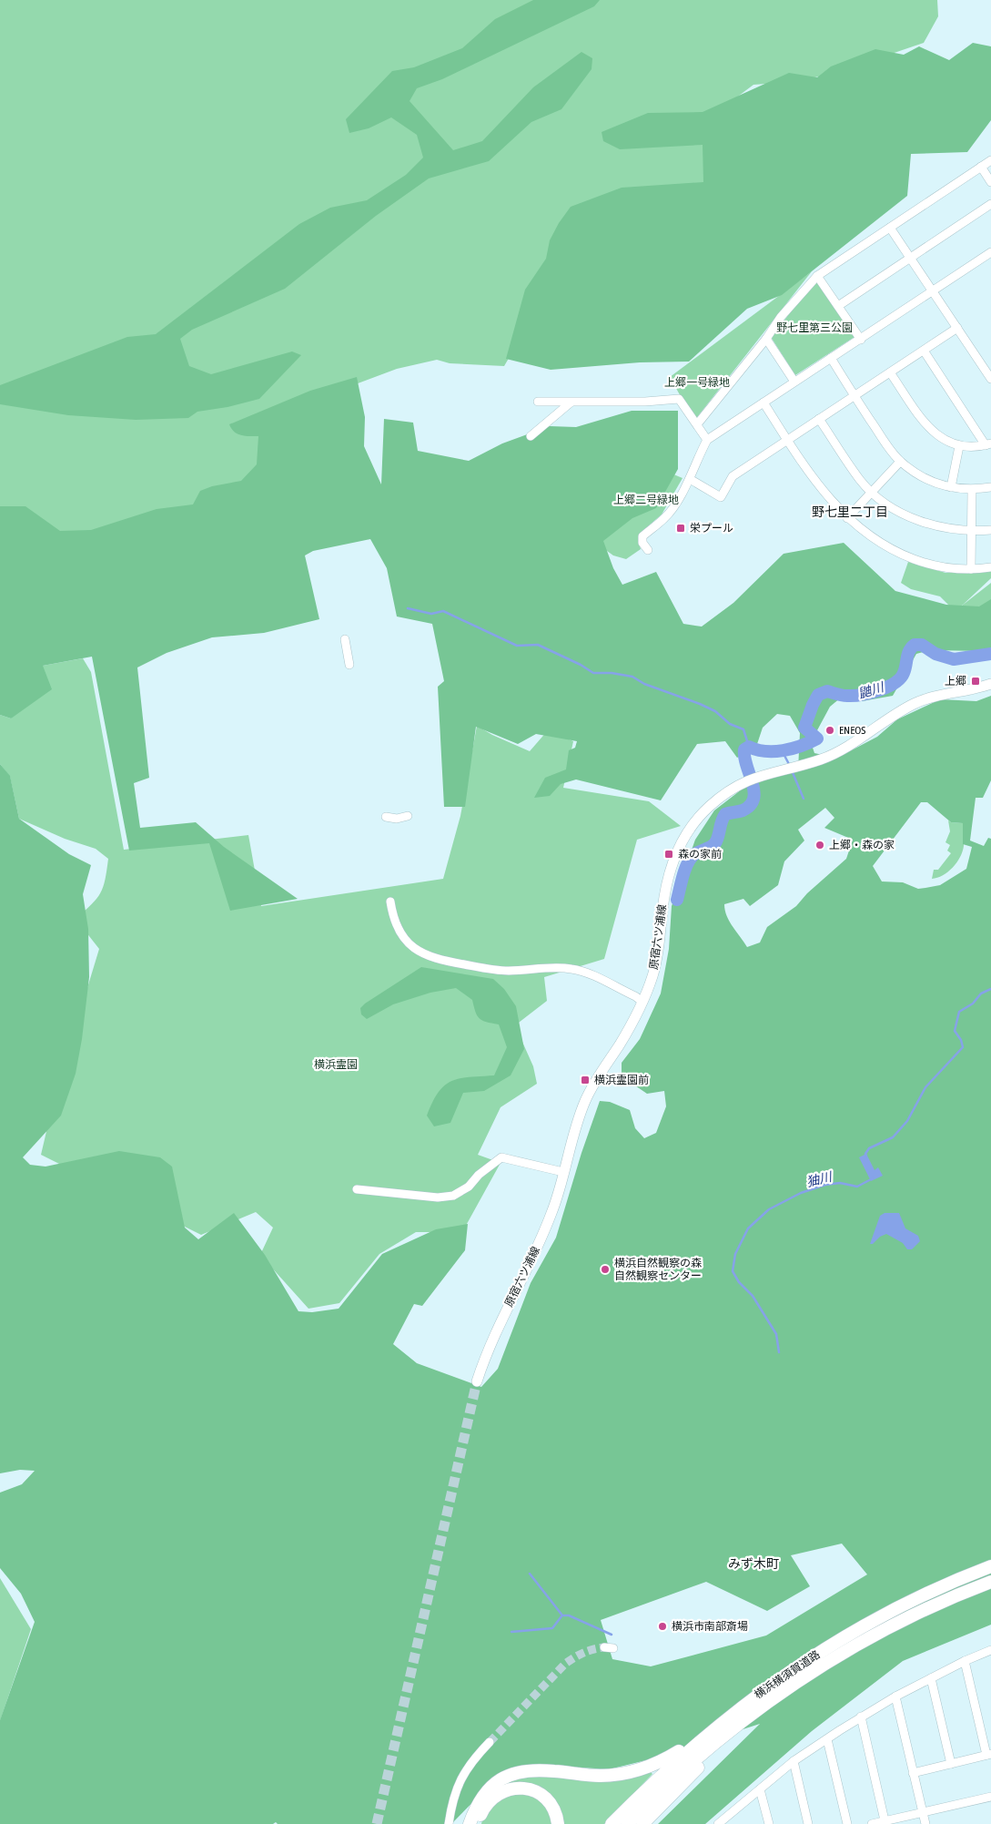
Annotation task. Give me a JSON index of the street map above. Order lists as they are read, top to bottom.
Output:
{
  "streets": {
    "highway": ["横浜横須賀道路"],
    "main road": ["原宿六ツ浦線"]
  },
  "districts": ["野七里二丁目", "みず木町"],
  "water": ["鼬川", "㹨川"],
  "parks": [
    "野七里第三公園",
    "上郷一号緑地",
    "上郷二号緑地",
    "横浜霊園"
  ],
  "places": {
    "transit": [
      "栄プール",
      "上郷",
      "森の家前",
      "横浜霊園前"
    ],
    "other": [
      "ENEOS",
      "上郷・森の家",
      "横浜自然観察の森 自然観察センター",
      "横浜市南部斎場"
    ]
  }
}
